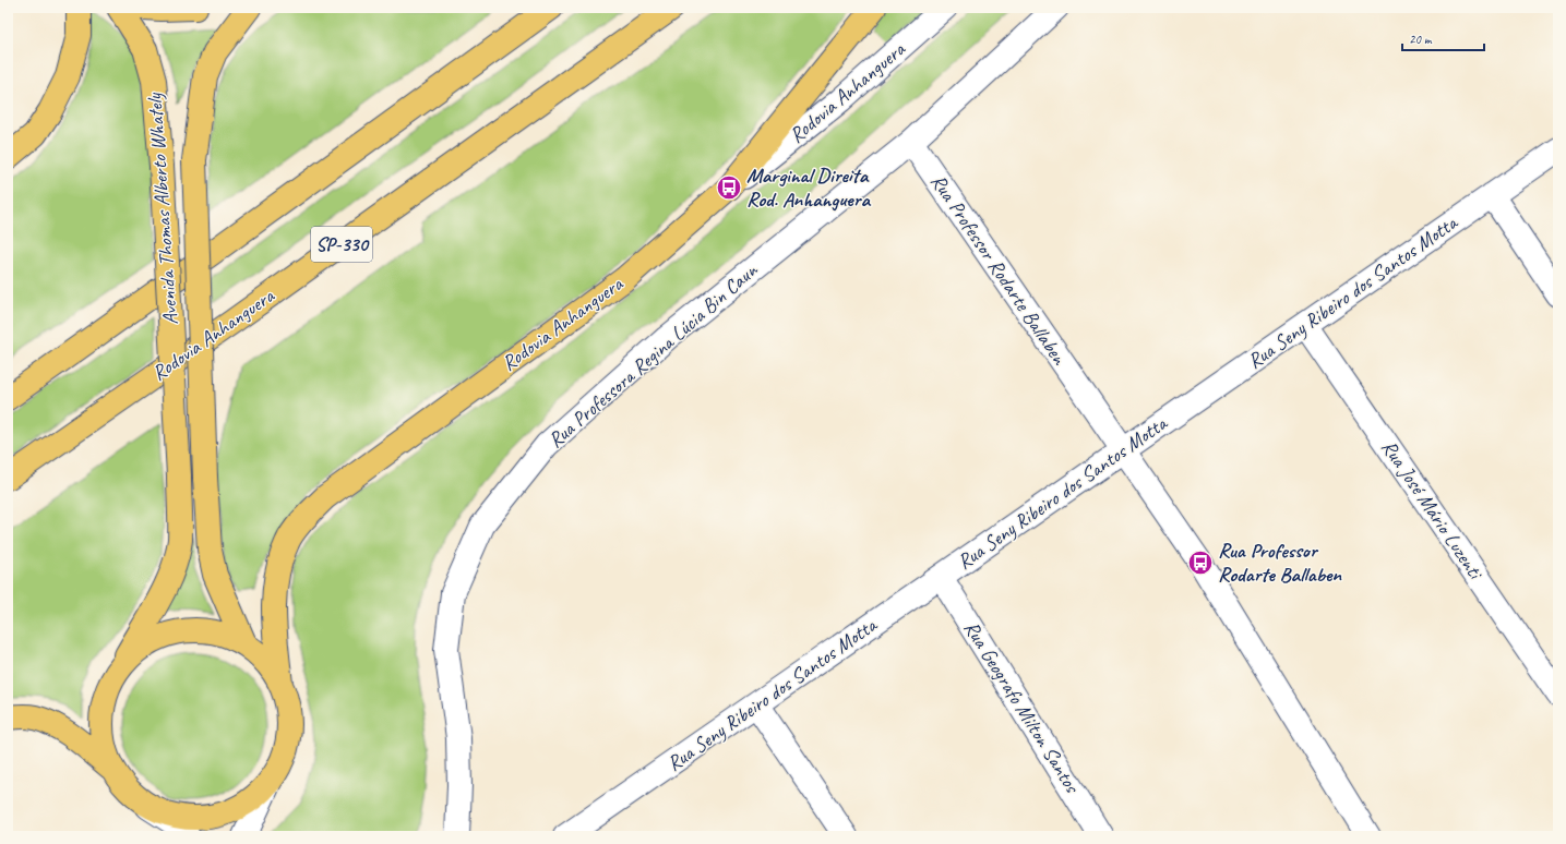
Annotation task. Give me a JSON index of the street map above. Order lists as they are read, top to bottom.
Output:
{
  "streets": {
    "main road": ["Rodovia Anhanguera", "Avenida Thomas Alberto Whately", "SP-330"],
    "street": [
      "Rua Professor Rodarte Ballaben",
      "Rua Seny Ribeiro dos Santos Motta",
      "Rua Professora Regina Lúcia Bin Caun",
      "Rua José Mário Luzenti",
      "Rua Geografo Milton Santos"
    ]
  },
  "crossings": [
    ["Rua Professor Rodarte Ballaben", "Rua Seny Ribeiro dos Santos Motta"],
    ["Rua Professor Rodarte Ballaben", "Rua Professora Regina Lúcia Bin Caun"],
    ["Rua Seny Ribeiro dos Santos Motta", "Rua José Mário Luzenti"],
    ["Rua Seny Ribeiro dos Santos Motta", "Rua Geografo Milton Santos"]
  ],
  "places": {
    "bus stop": ["Marginal Direita Rod. Anhanguera", "Rua Professor Rodarte Ballaben"]
  },
  "scale_bar": "20 m"
}
